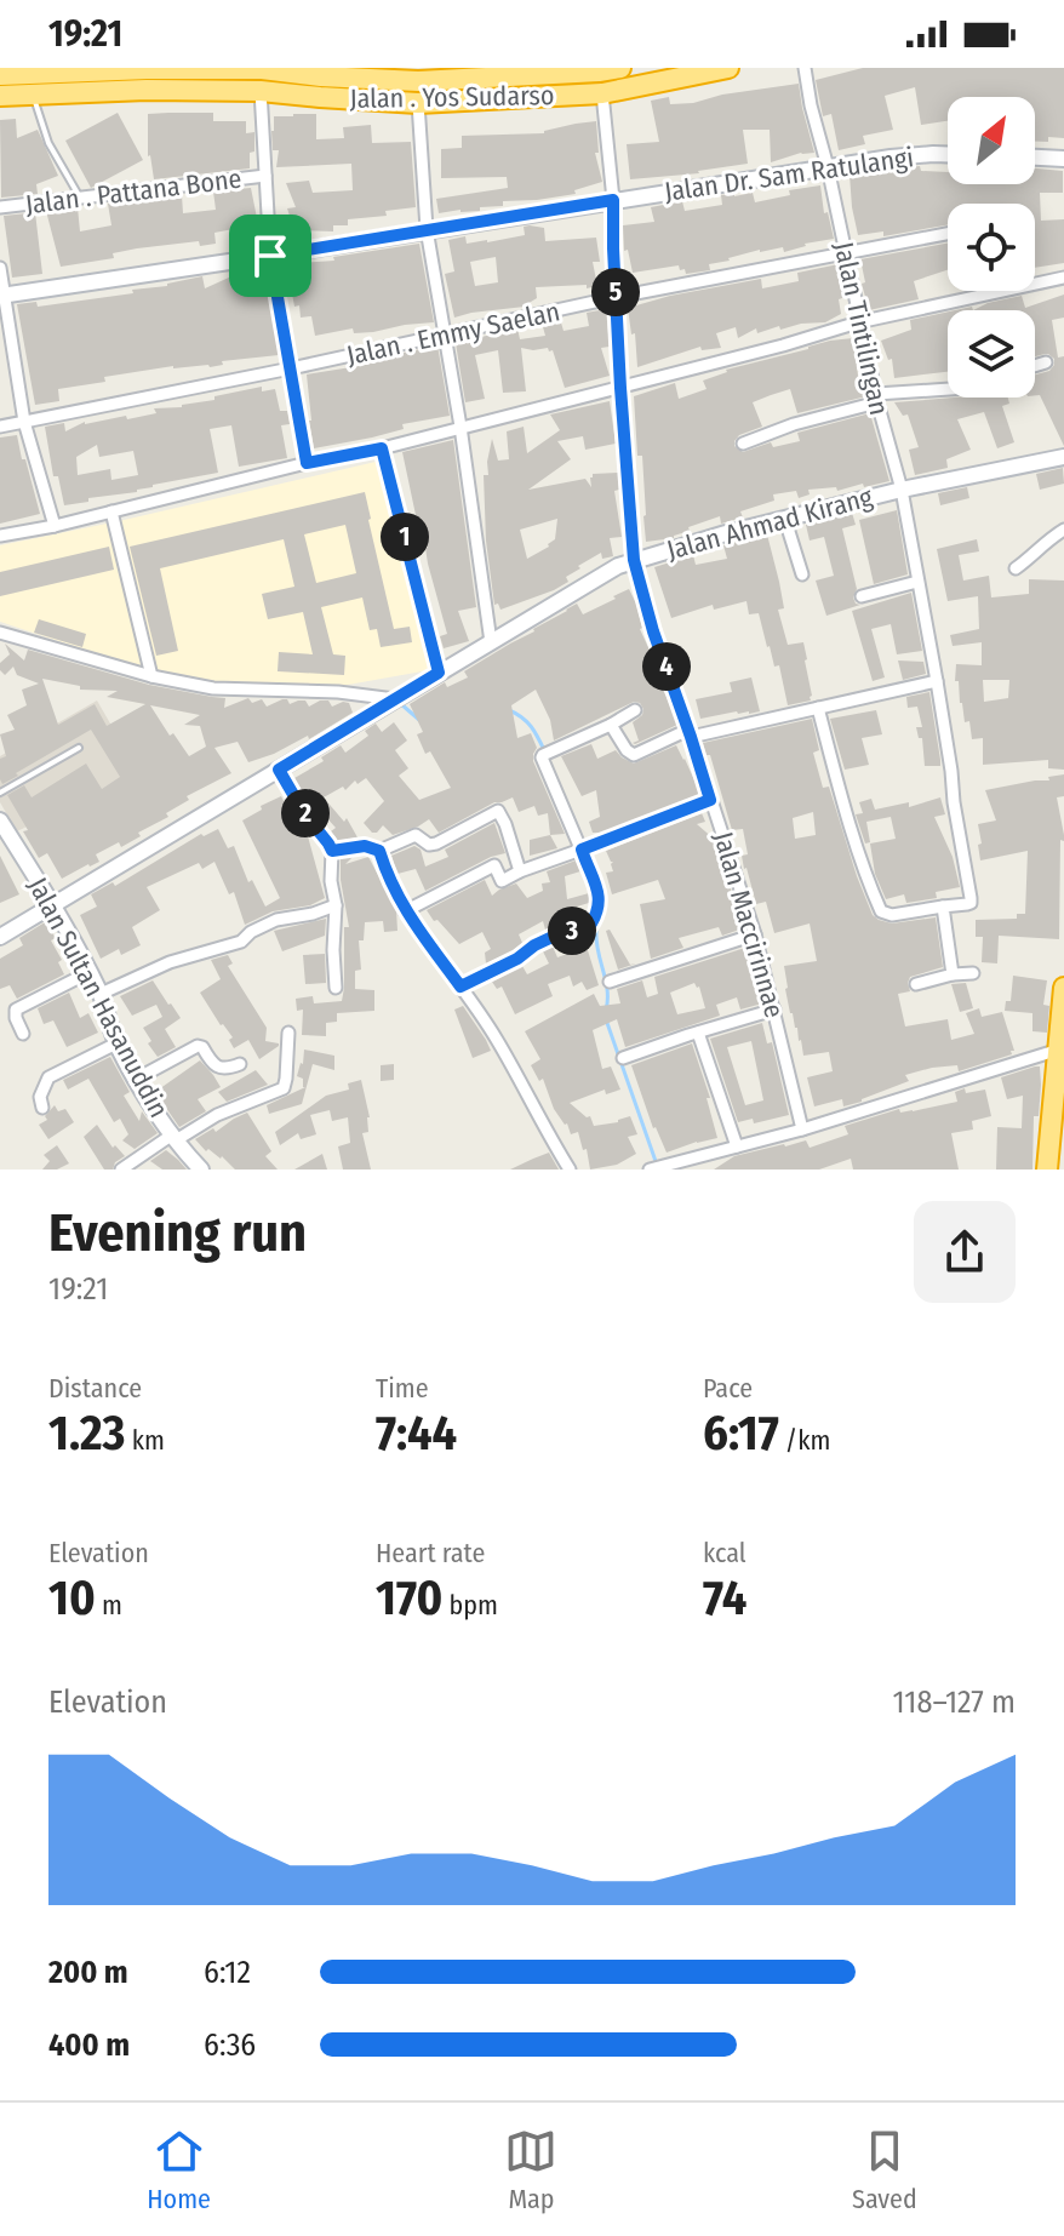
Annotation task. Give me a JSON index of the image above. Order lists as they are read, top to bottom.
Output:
{
  "streets": {
    "highway": ["Jalan . Yos Sudarso"],
    "main road": ["Jalan Dr. Sam Ratulangi", "Jalan Ahmad Kirang", "Jalan Sultan Hasanuddin"],
    "street": [
      "Jalan . Pattana Bone",
      "Jalan Tintilingan",
      "Jalan . Emmy Saelan",
      "Jalan Maccirinnae"
    ]
  },
  "crossings": [
    ["Jalan . Yos Sudarso", "Jalan Maccirinnae"],
    ["Jalan Dr. Sam Ratulangi", "Jalan Tintilingan"],
    ["Jalan Dr. Sam Ratulangi", "Jalan Maccirinnae"],
    ["Jalan Tintilingan", "Jalan . Emmy Saelan"],
    ["Jalan Tintilingan", "Jalan Ahmad Kirang"],
    ["Jalan . Emmy Saelan", "Jalan Maccirinnae"],
    ["Jalan Ahmad Kirang", "Jalan Maccirinnae"],
    ["Jalan Ahmad Kirang", "Jalan Sultan Hasanuddin"]
  ],
  "north": "top right",
  "page": {
    "status": "19:21",
    "pins": [
      "5",
      "1",
      "4",
      "2",
      "3"
    ],
    "heading": ["Evening run", "19:21"],
    "stats": [
      ["Distance", "1.23 km"],
      ["Time", "7:44"],
      ["Pace", "6:17 /km"],
      ["Elevation", "10 m"],
      ["Heart rate", "170 bpm"],
      ["kcal", "74"]
    ],
    "chart": ["Elevation", "118–127 m"],
    "list": [
      {
        "name": "200 m",
        "note": "6:12"
      },
      {
        "name": "400 m",
        "note": "6:36"
      }
    ],
    "tabs": ["Home", "Map", "Saved"]
  }
}
